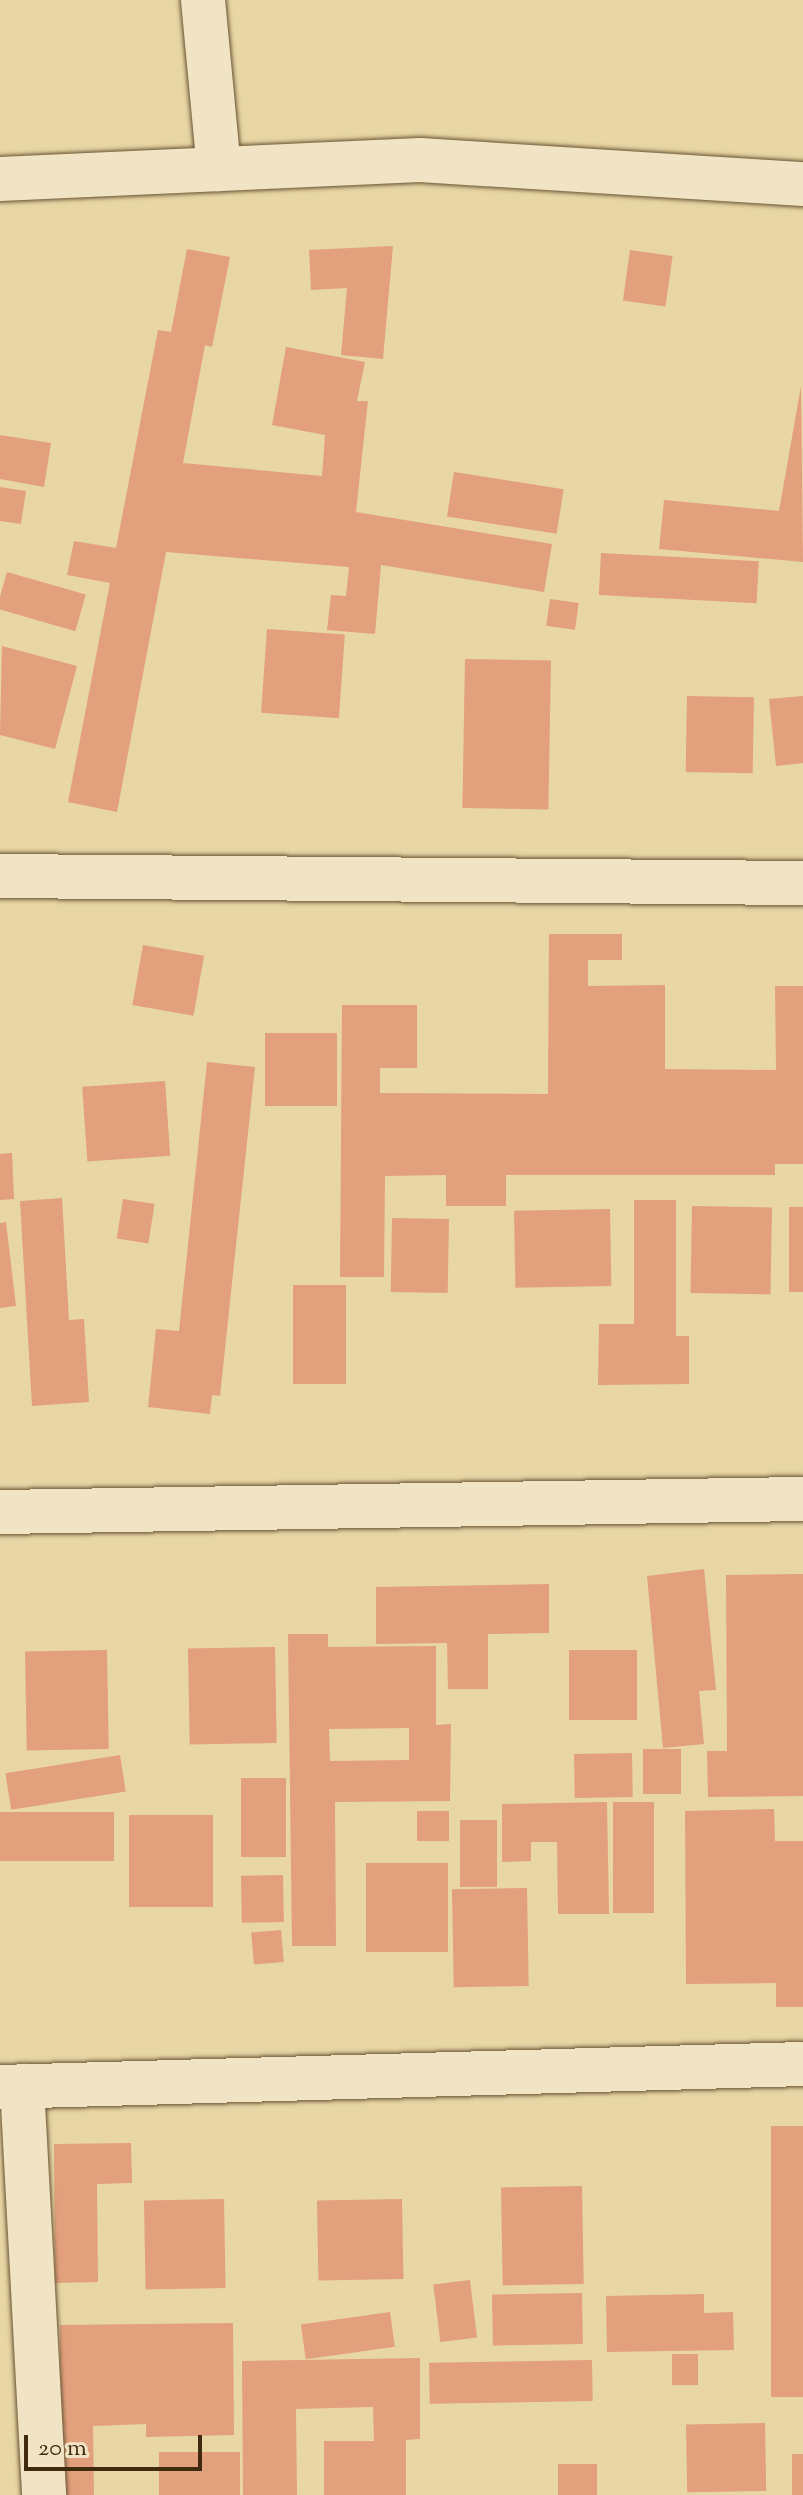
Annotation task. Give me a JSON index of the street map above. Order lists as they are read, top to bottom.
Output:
{
  "scale_bar": "20 m"
}
